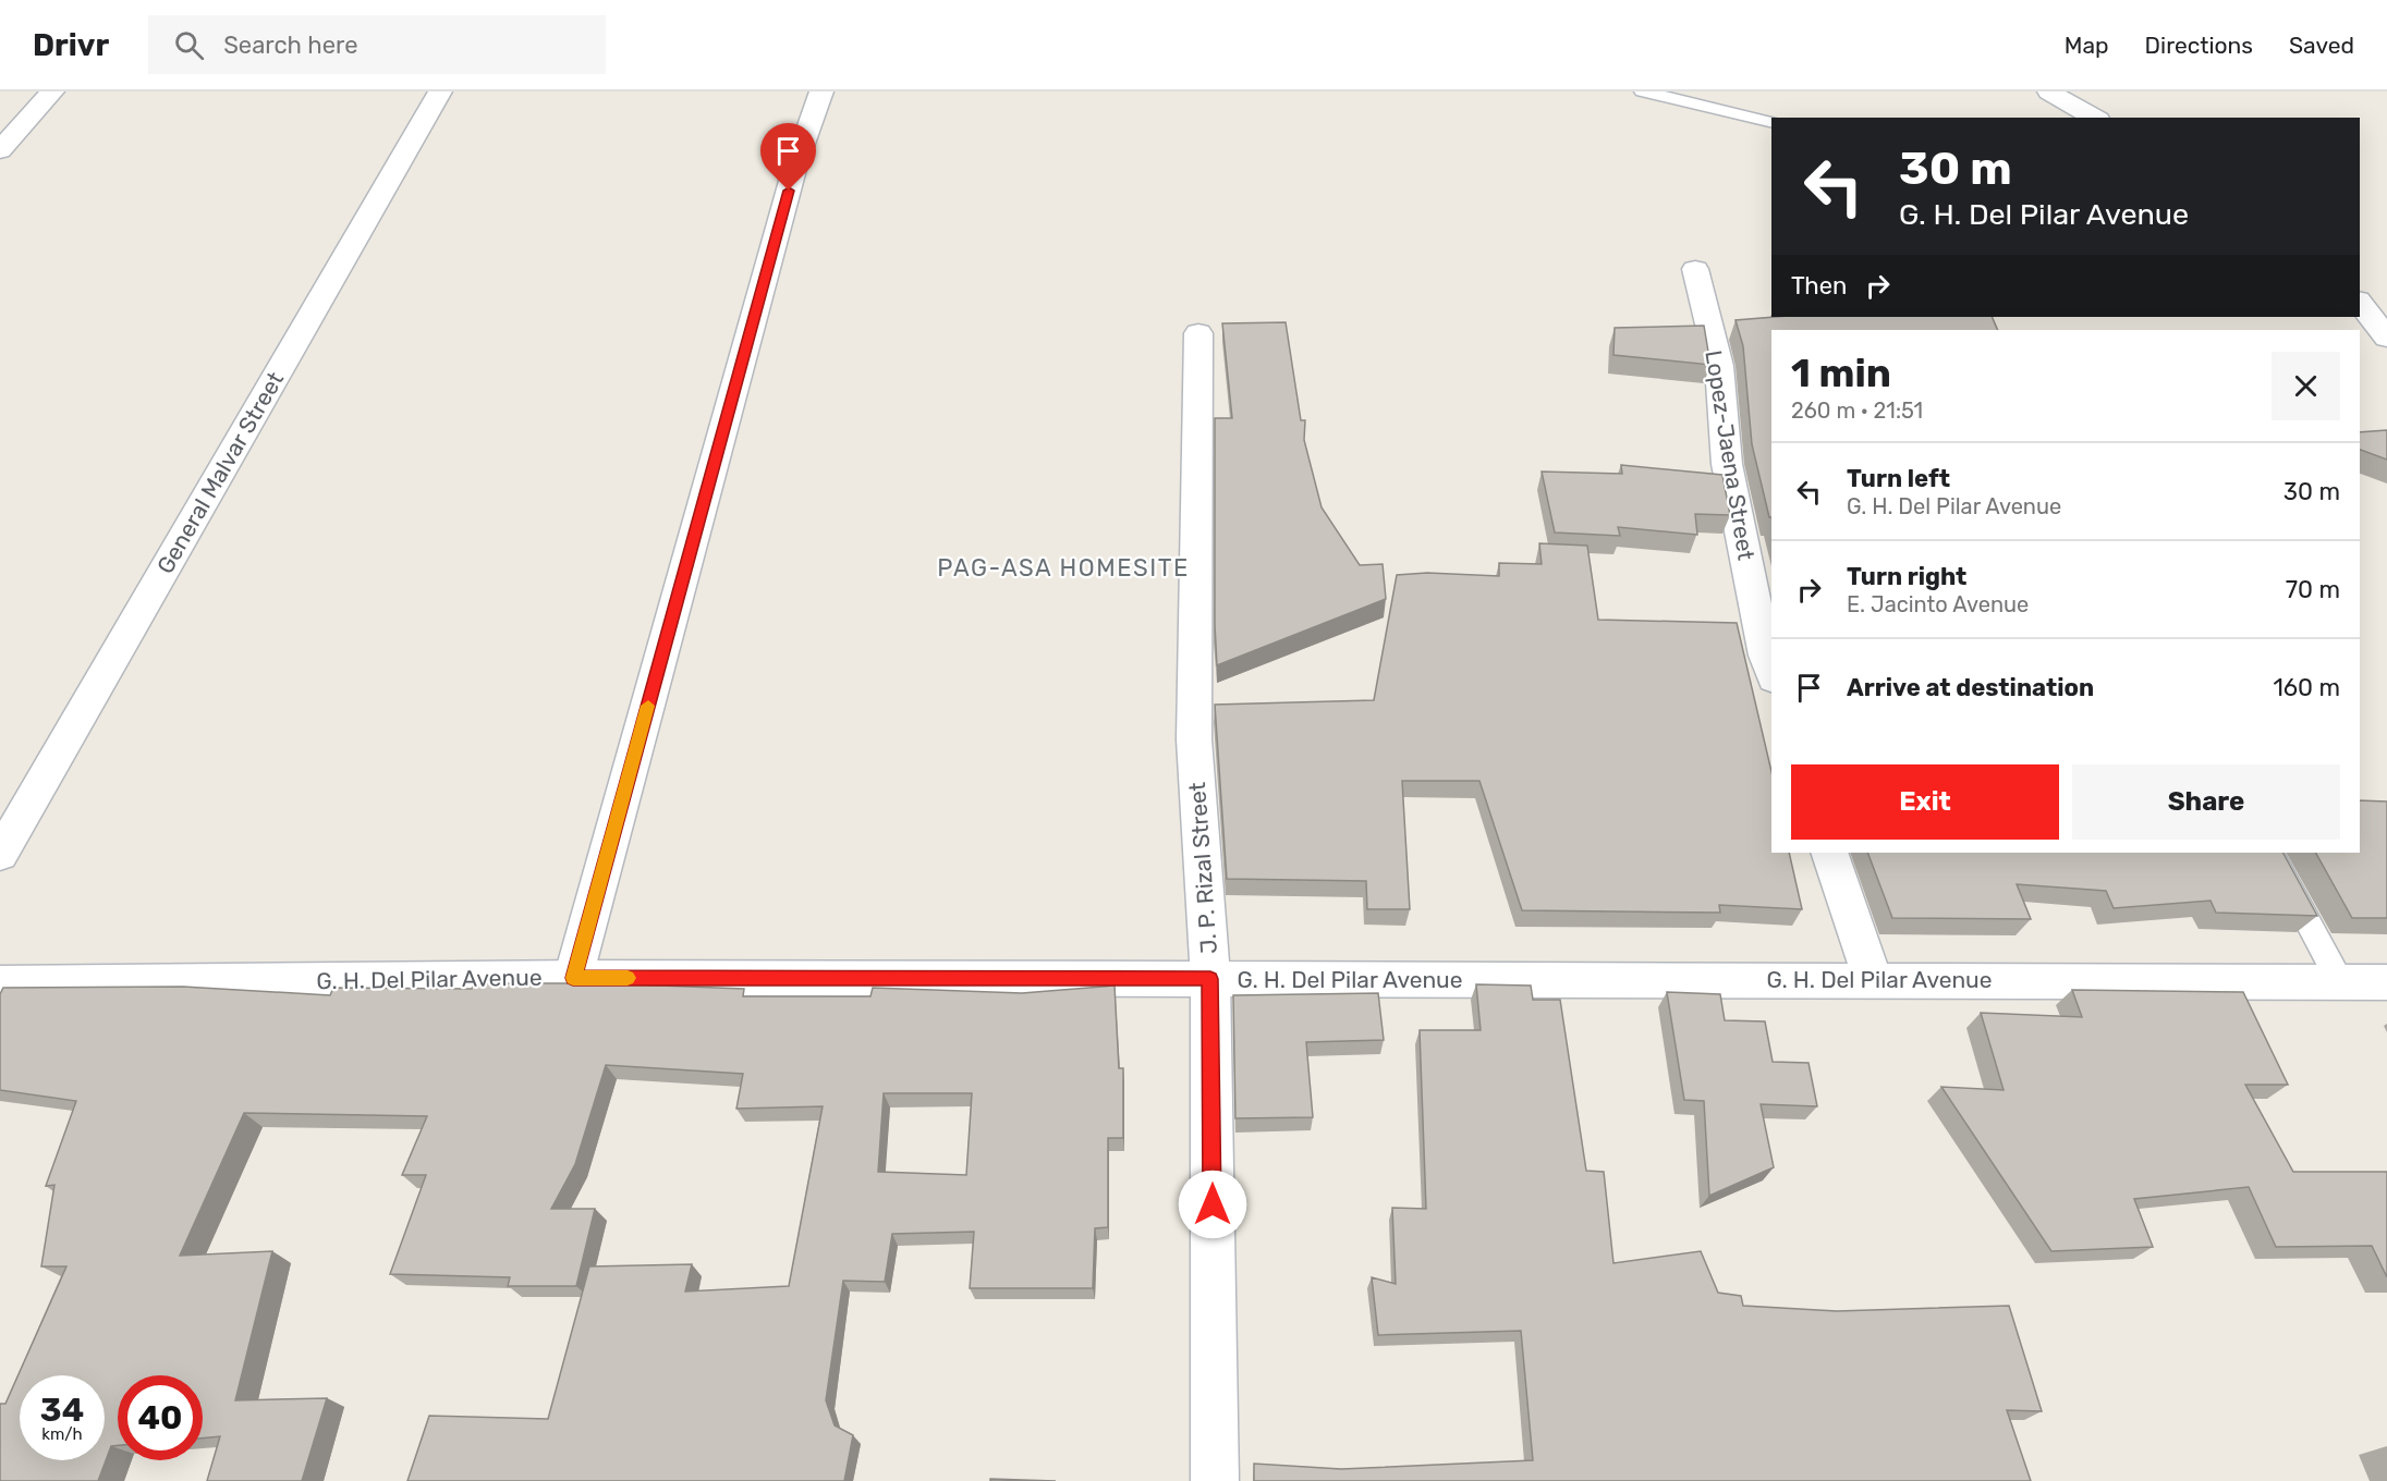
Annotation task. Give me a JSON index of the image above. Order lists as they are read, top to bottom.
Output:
{
  "streets": {
    "street": [
      "Lopez-Jaena Street",
      "General Malvar Street",
      "J. P. Rizal Street",
      "G. H. Del Pilar Avenue"
    ]
  },
  "crossings": [
    ["J. P. Rizal Street", "G. H. Del Pilar Avenue"]
  ],
  "districts": ["PAG-ASA HOMESITE"],
  "page": {
    "header": "Drivr",
    "search": "Search here",
    "nav": ["Map", "Directions", "Saved"],
    "turn": ["30 m", "G. H. Del Pilar Avenue"],
    "then": "Then",
    "heading": ["1 min", "260 m · 21:51"],
    "list": [
      {
        "name": "Turn left",
        "note": "G. H. Del Pilar Avenue",
        "value": "30 m"
      },
      {
        "name": "Turn right",
        "note": "E. Jacinto Avenue",
        "value": "70 m"
      },
      {
        "name": "Arrive at destination",
        "value": "160 m"
      }
    ],
    "buttons": ["Exit", "Share"],
    "speed": "34 km/h",
    "limit": "40"
  }
}
